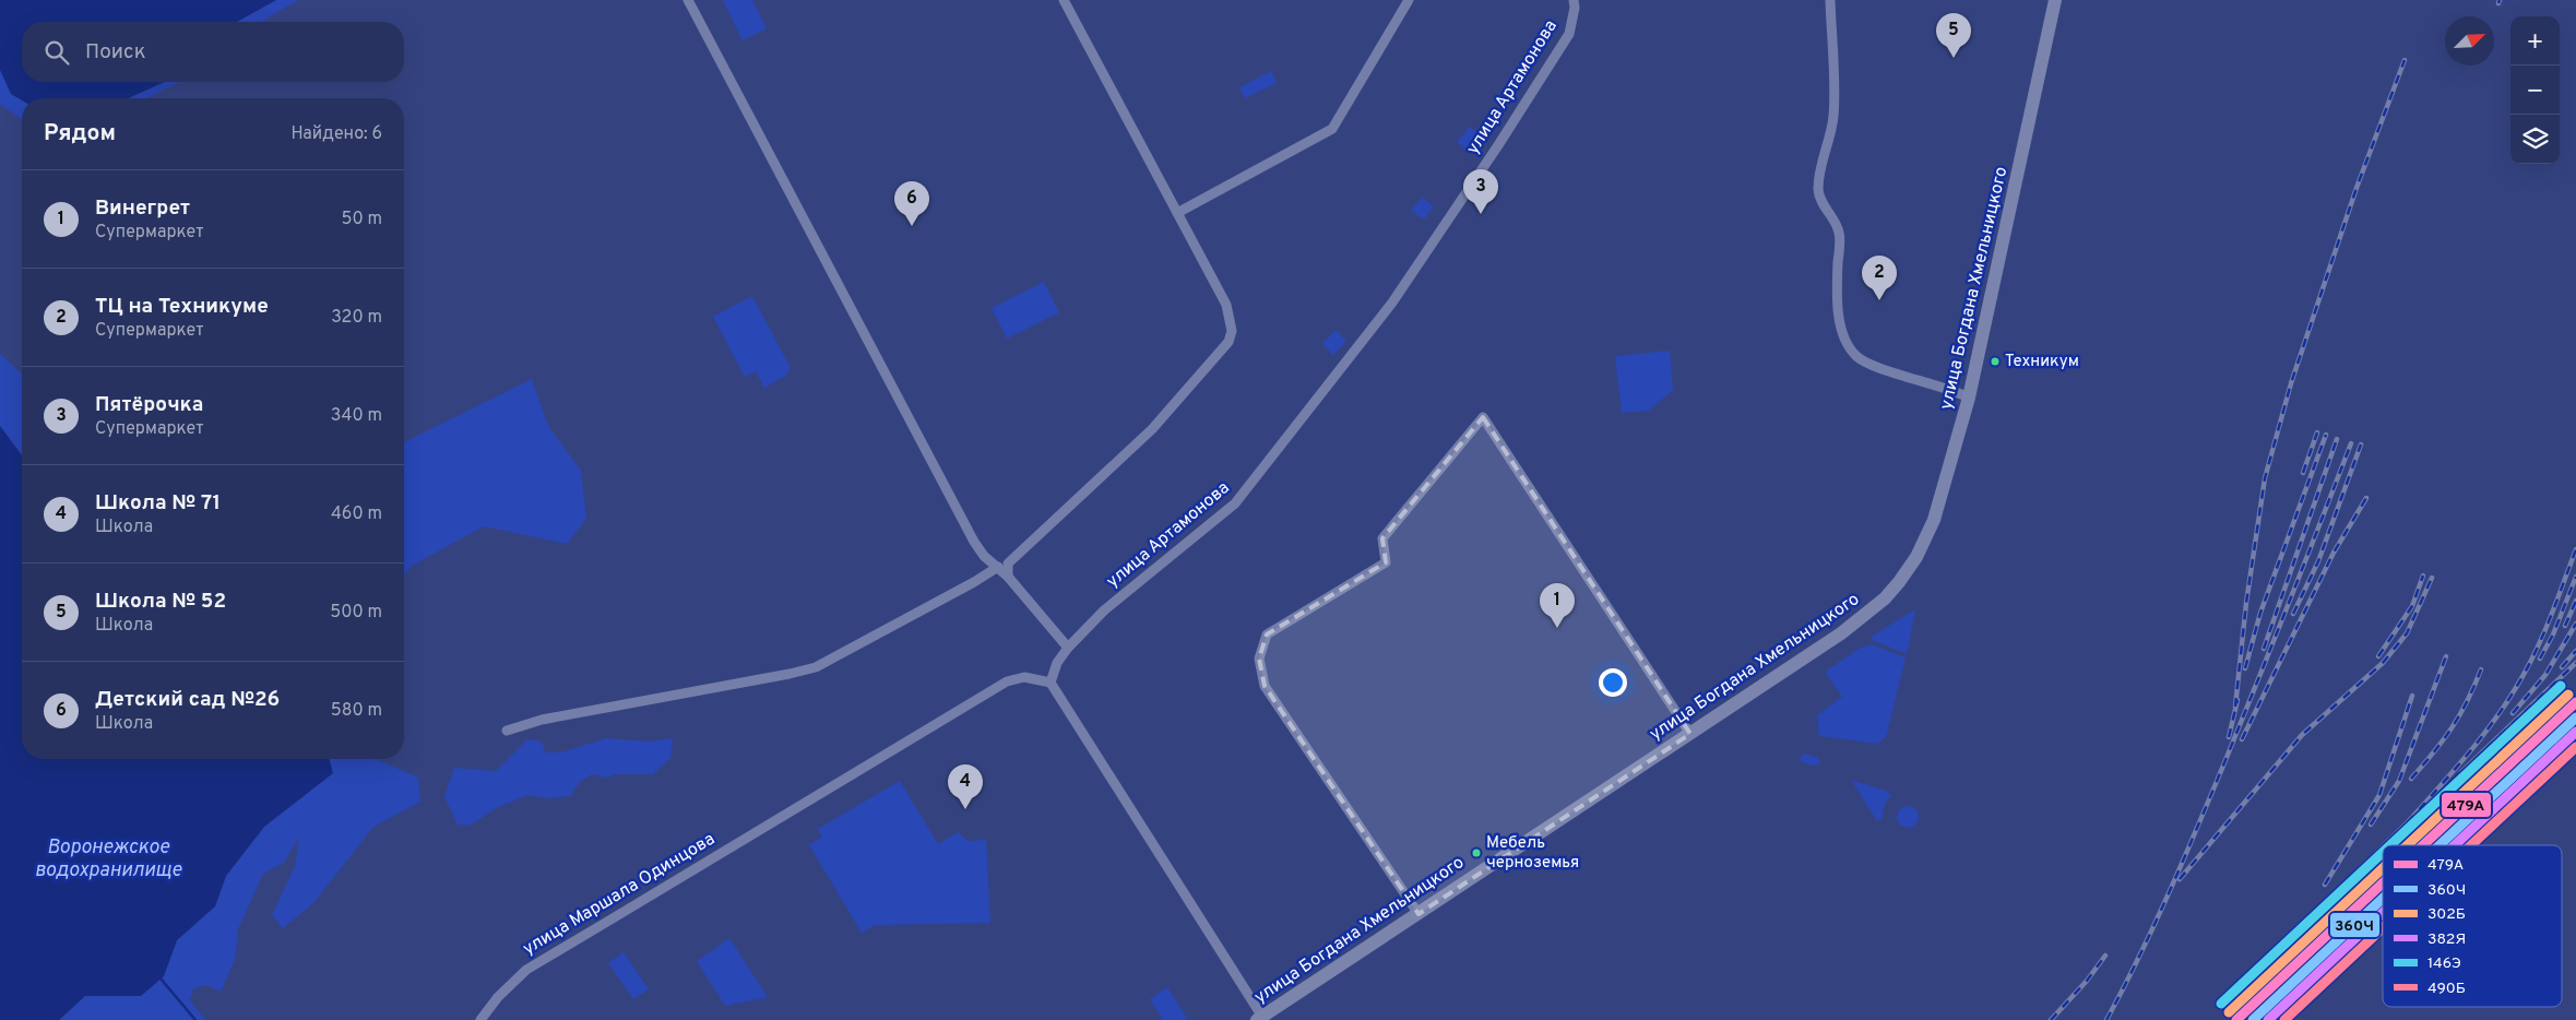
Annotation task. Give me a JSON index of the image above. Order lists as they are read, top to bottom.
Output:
{
  "streets": {
    "main road": ["улица Богдана Хмельницкого"],
    "street": ["улица Артамонова", "улица Маршала Одинцова"]
  },
  "crossings": [
    ["улица Артамонова", "улица Маршала Одинцова"]
  ],
  "water": ["Воронежское водохранилище"],
  "places": ["Техникум", "Мебель черноземья"],
  "lines": [
    "transit line 146Э",
    "transit line 302Б",
    "transit line 479А",
    "transit line 360Ч",
    "transit line 382Я",
    "transit line 490Б"
  ],
  "legend": [
    "479А",
    "360Ч",
    "302Б",
    "382Я",
    "146Э",
    "490Б"
  ],
  "north": "top right",
  "page": {
    "pins": [
      "5",
      "3",
      "6",
      "2",
      "1",
      "4"
    ],
    "map_buttons": ["+", "−"],
    "search": "Поиск",
    "heading": ["Рядом", "Найдено: 6"],
    "list": [
      {
        "mark": "1",
        "name": "Винегрет",
        "note": "Супермаркет",
        "value": "50 m"
      },
      {
        "mark": "2",
        "name": "ТЦ на Техникуме",
        "note": "Супермаркет",
        "value": "320 m"
      },
      {
        "mark": "3",
        "name": "Пятёрочка",
        "note": "Супермаркет",
        "value": "340 m"
      },
      {
        "mark": "4",
        "name": "Школа № 71",
        "note": "Школа",
        "value": "460 m"
      },
      {
        "mark": "5",
        "name": "Школа № 52",
        "note": "Школа",
        "value": "500 m"
      },
      {
        "mark": "6",
        "name": "Детский сад №26",
        "note": "Школа",
        "value": "580 m"
      }
    ]
  }
}
